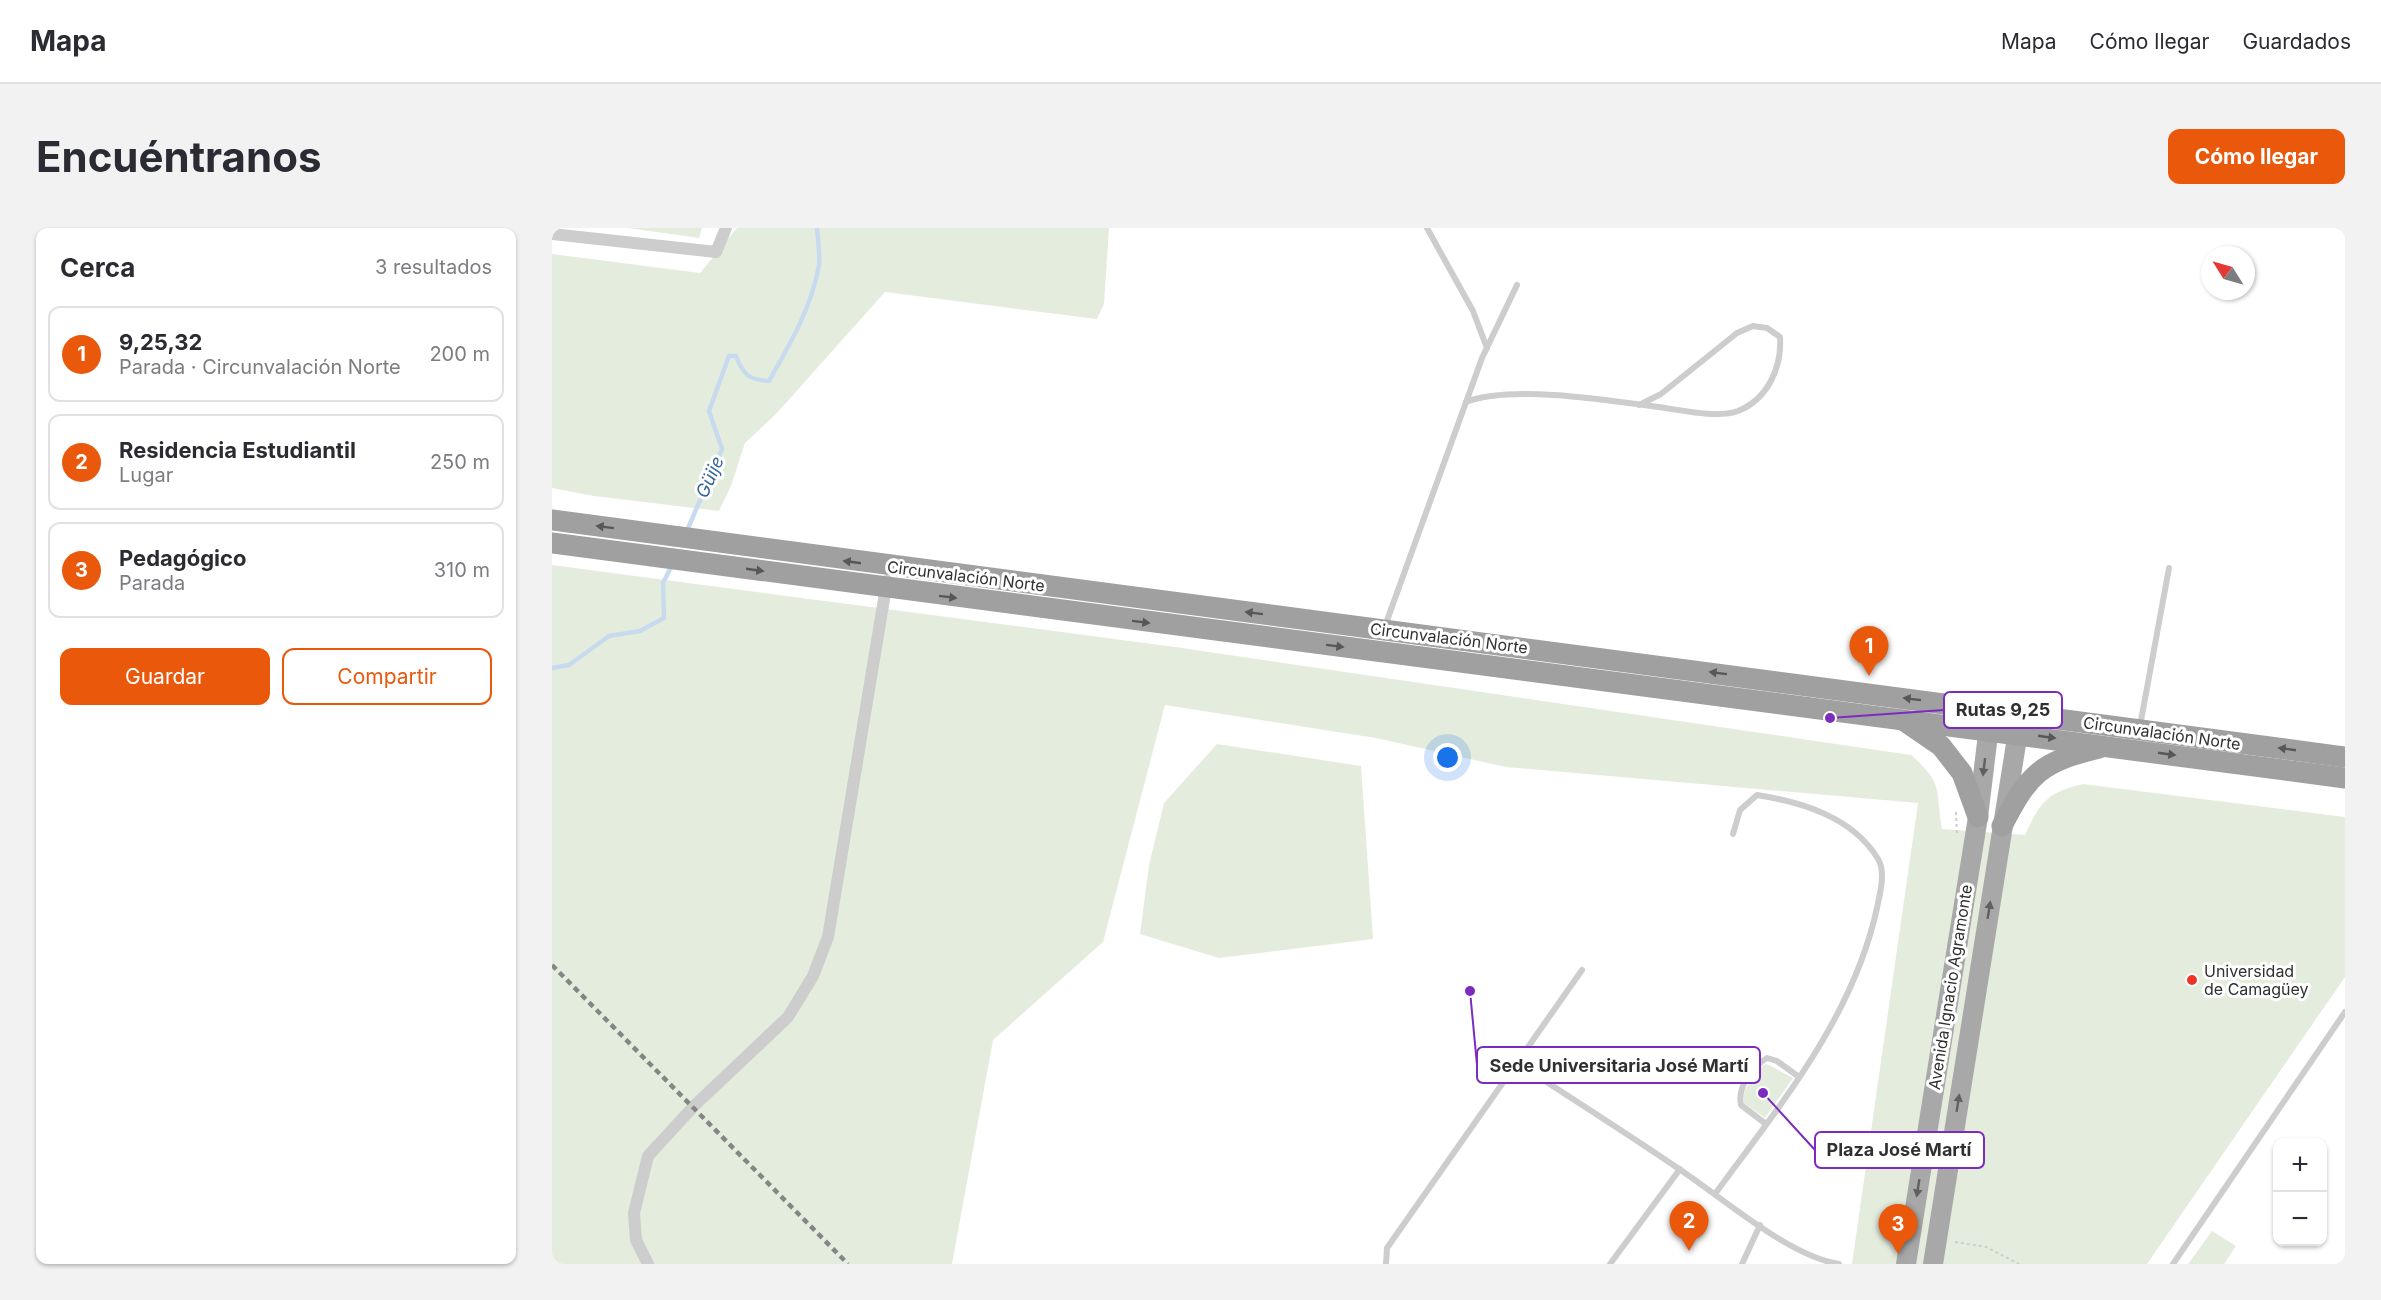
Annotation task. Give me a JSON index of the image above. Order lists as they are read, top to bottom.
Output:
{
  "streets": {
    "highway": ["Circunvalación Norte"],
    "main road": ["Avenida Ignacio Agramonte"]
  },
  "crossings": [
    ["Circunvalación Norte", "Avenida Ignacio Agramonte"]
  ],
  "water": ["Güije"],
  "places": [
    "Rutas 9,25",
    "Universidad de Camagüey",
    "Sede Universitaria José Martí",
    "Plaza José Martí"
  ],
  "north": "top left",
  "page": {
    "header": "Mapa",
    "nav": ["Mapa", "Cómo llegar", "Guardados"],
    "buttons": [
      "Cómo llegar",
      ["Guardar", "Compartir"]
    ],
    "title": "Encuéntranos",
    "heading": ["Cerca", "3 resultados"],
    "list": [
      {
        "mark": "1",
        "name": "9,25,32",
        "note": "Parada · Circunvalación Norte",
        "value": "200 m"
      },
      {
        "mark": "2",
        "name": "Residencia Estudiantil",
        "note": "Lugar",
        "value": "250 m"
      },
      {
        "mark": "3",
        "name": "Pedagógico",
        "note": "Parada",
        "value": "310 m"
      }
    ],
    "pins": ["1", "2", "3"],
    "map_buttons": ["+", "−"]
  }
}
